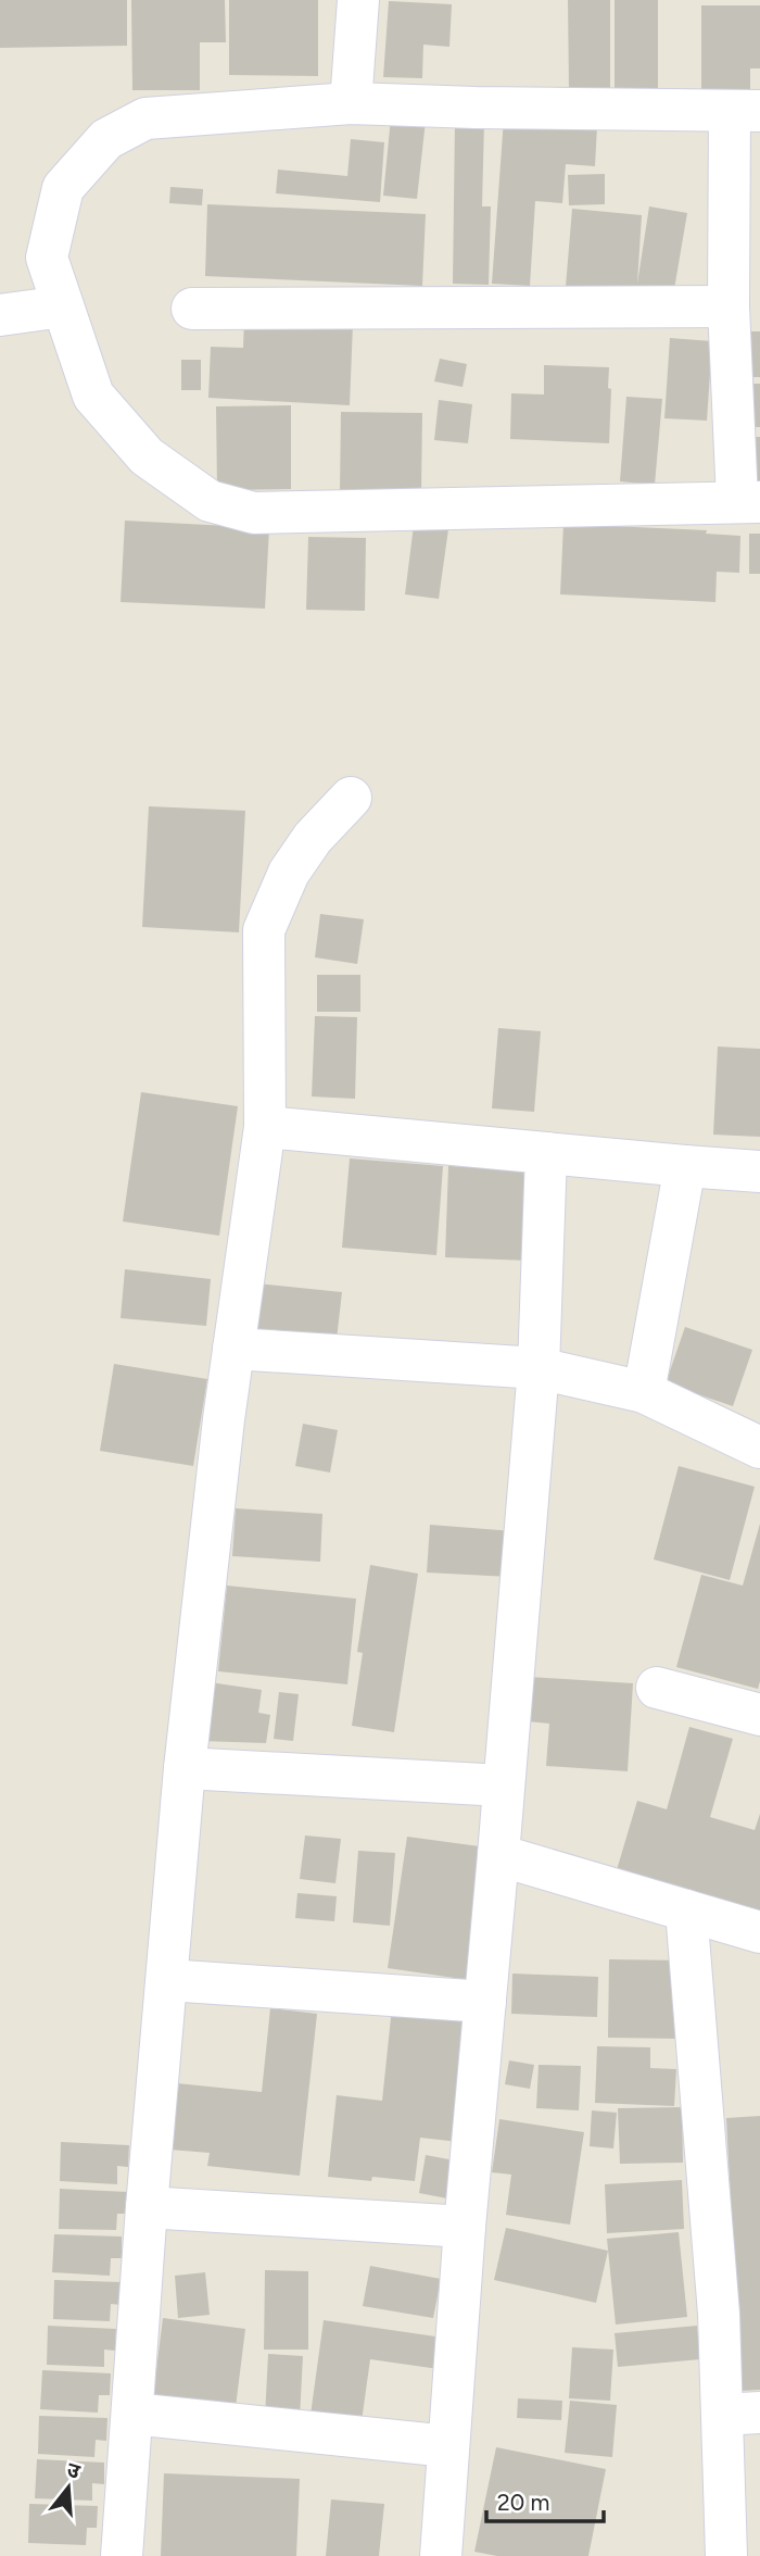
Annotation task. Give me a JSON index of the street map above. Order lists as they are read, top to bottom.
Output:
{
  "scale_bar": "20 m",
  "north": "top"
}
